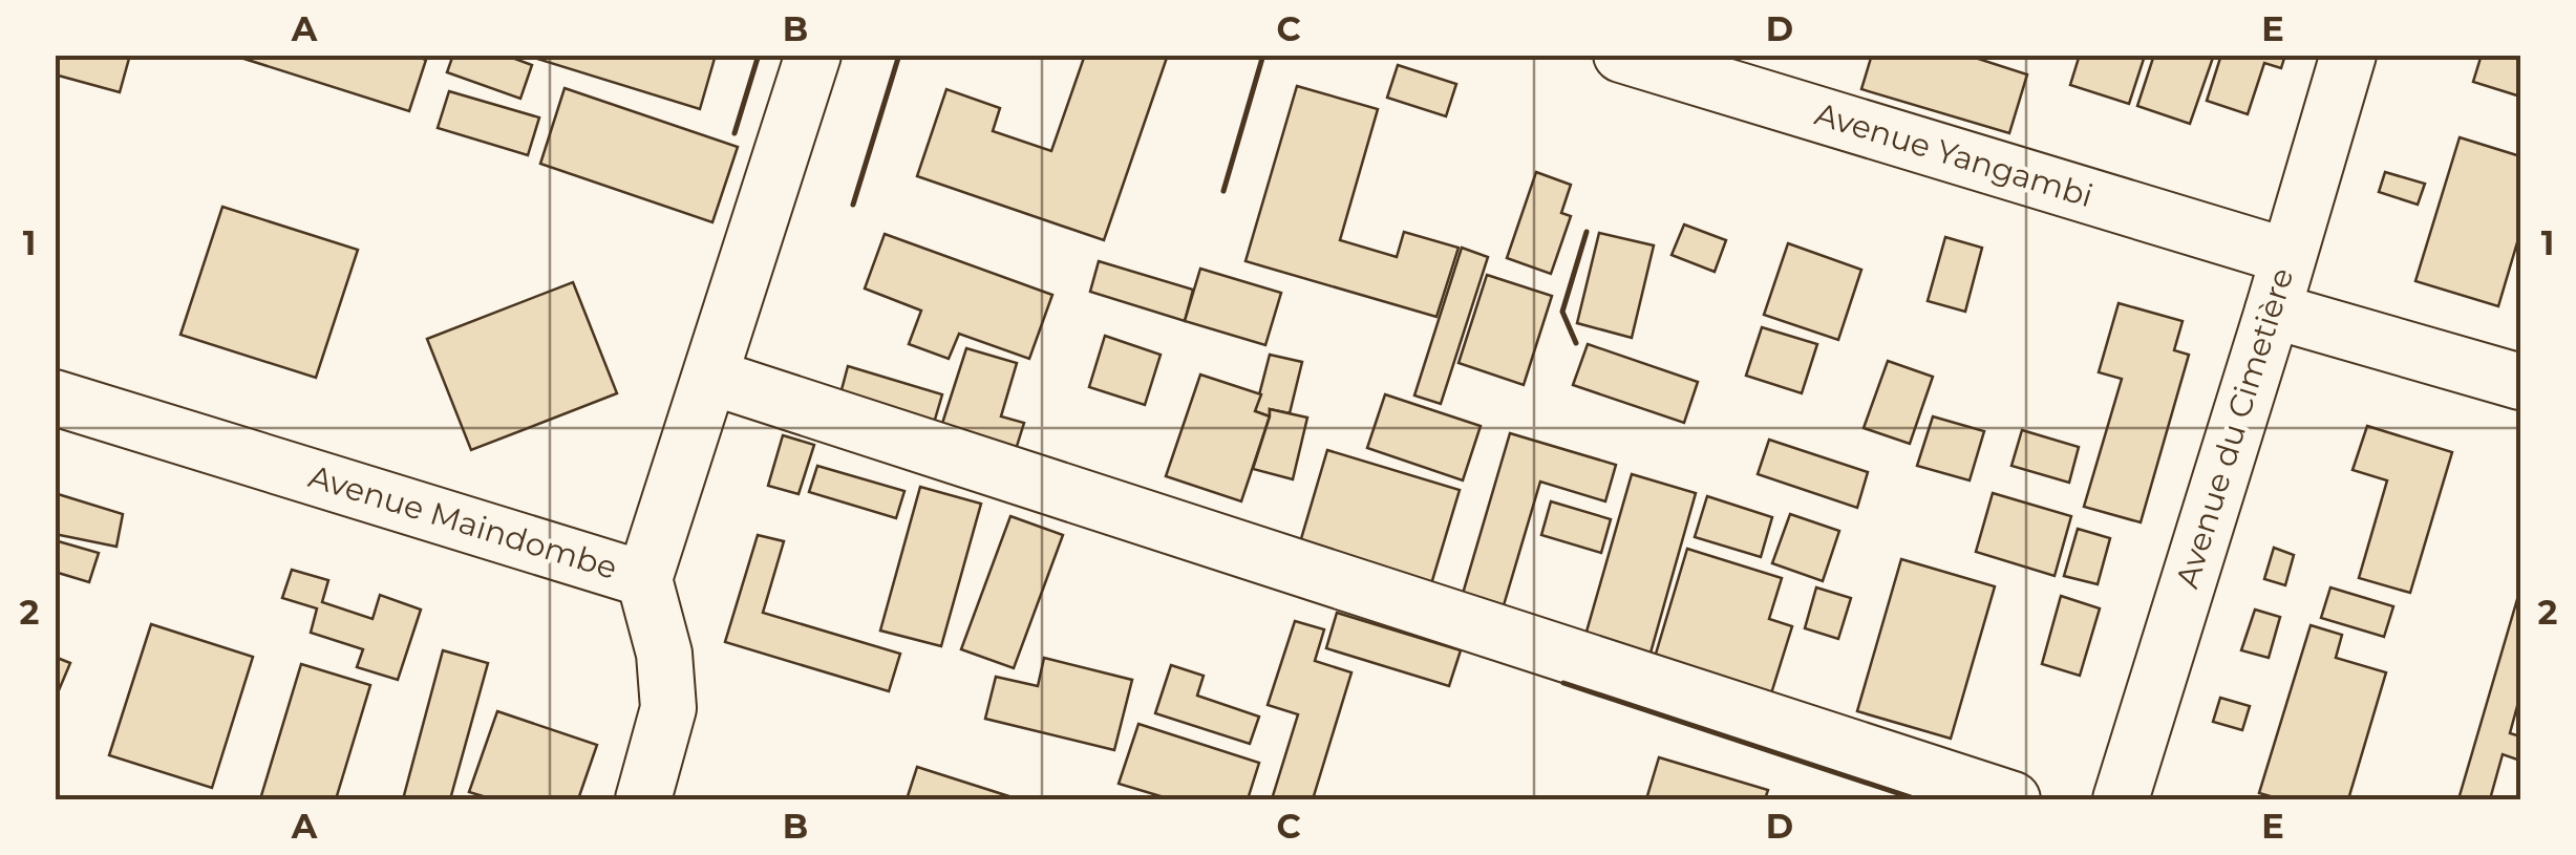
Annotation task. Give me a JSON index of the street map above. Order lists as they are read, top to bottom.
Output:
{
  "streets": {
    "street": ["Avenue Yangambi", "Avenue du Cimetière", "Avenue Maindombe"]
  },
  "crossings": [
    ["Avenue Yangambi", "Avenue du Cimetière"]
  ],
  "grid": {
    "columns": [
      "A",
      "B",
      "C",
      "D",
      "E"
    ],
    "rows": ["1", "2"]
  }
}
